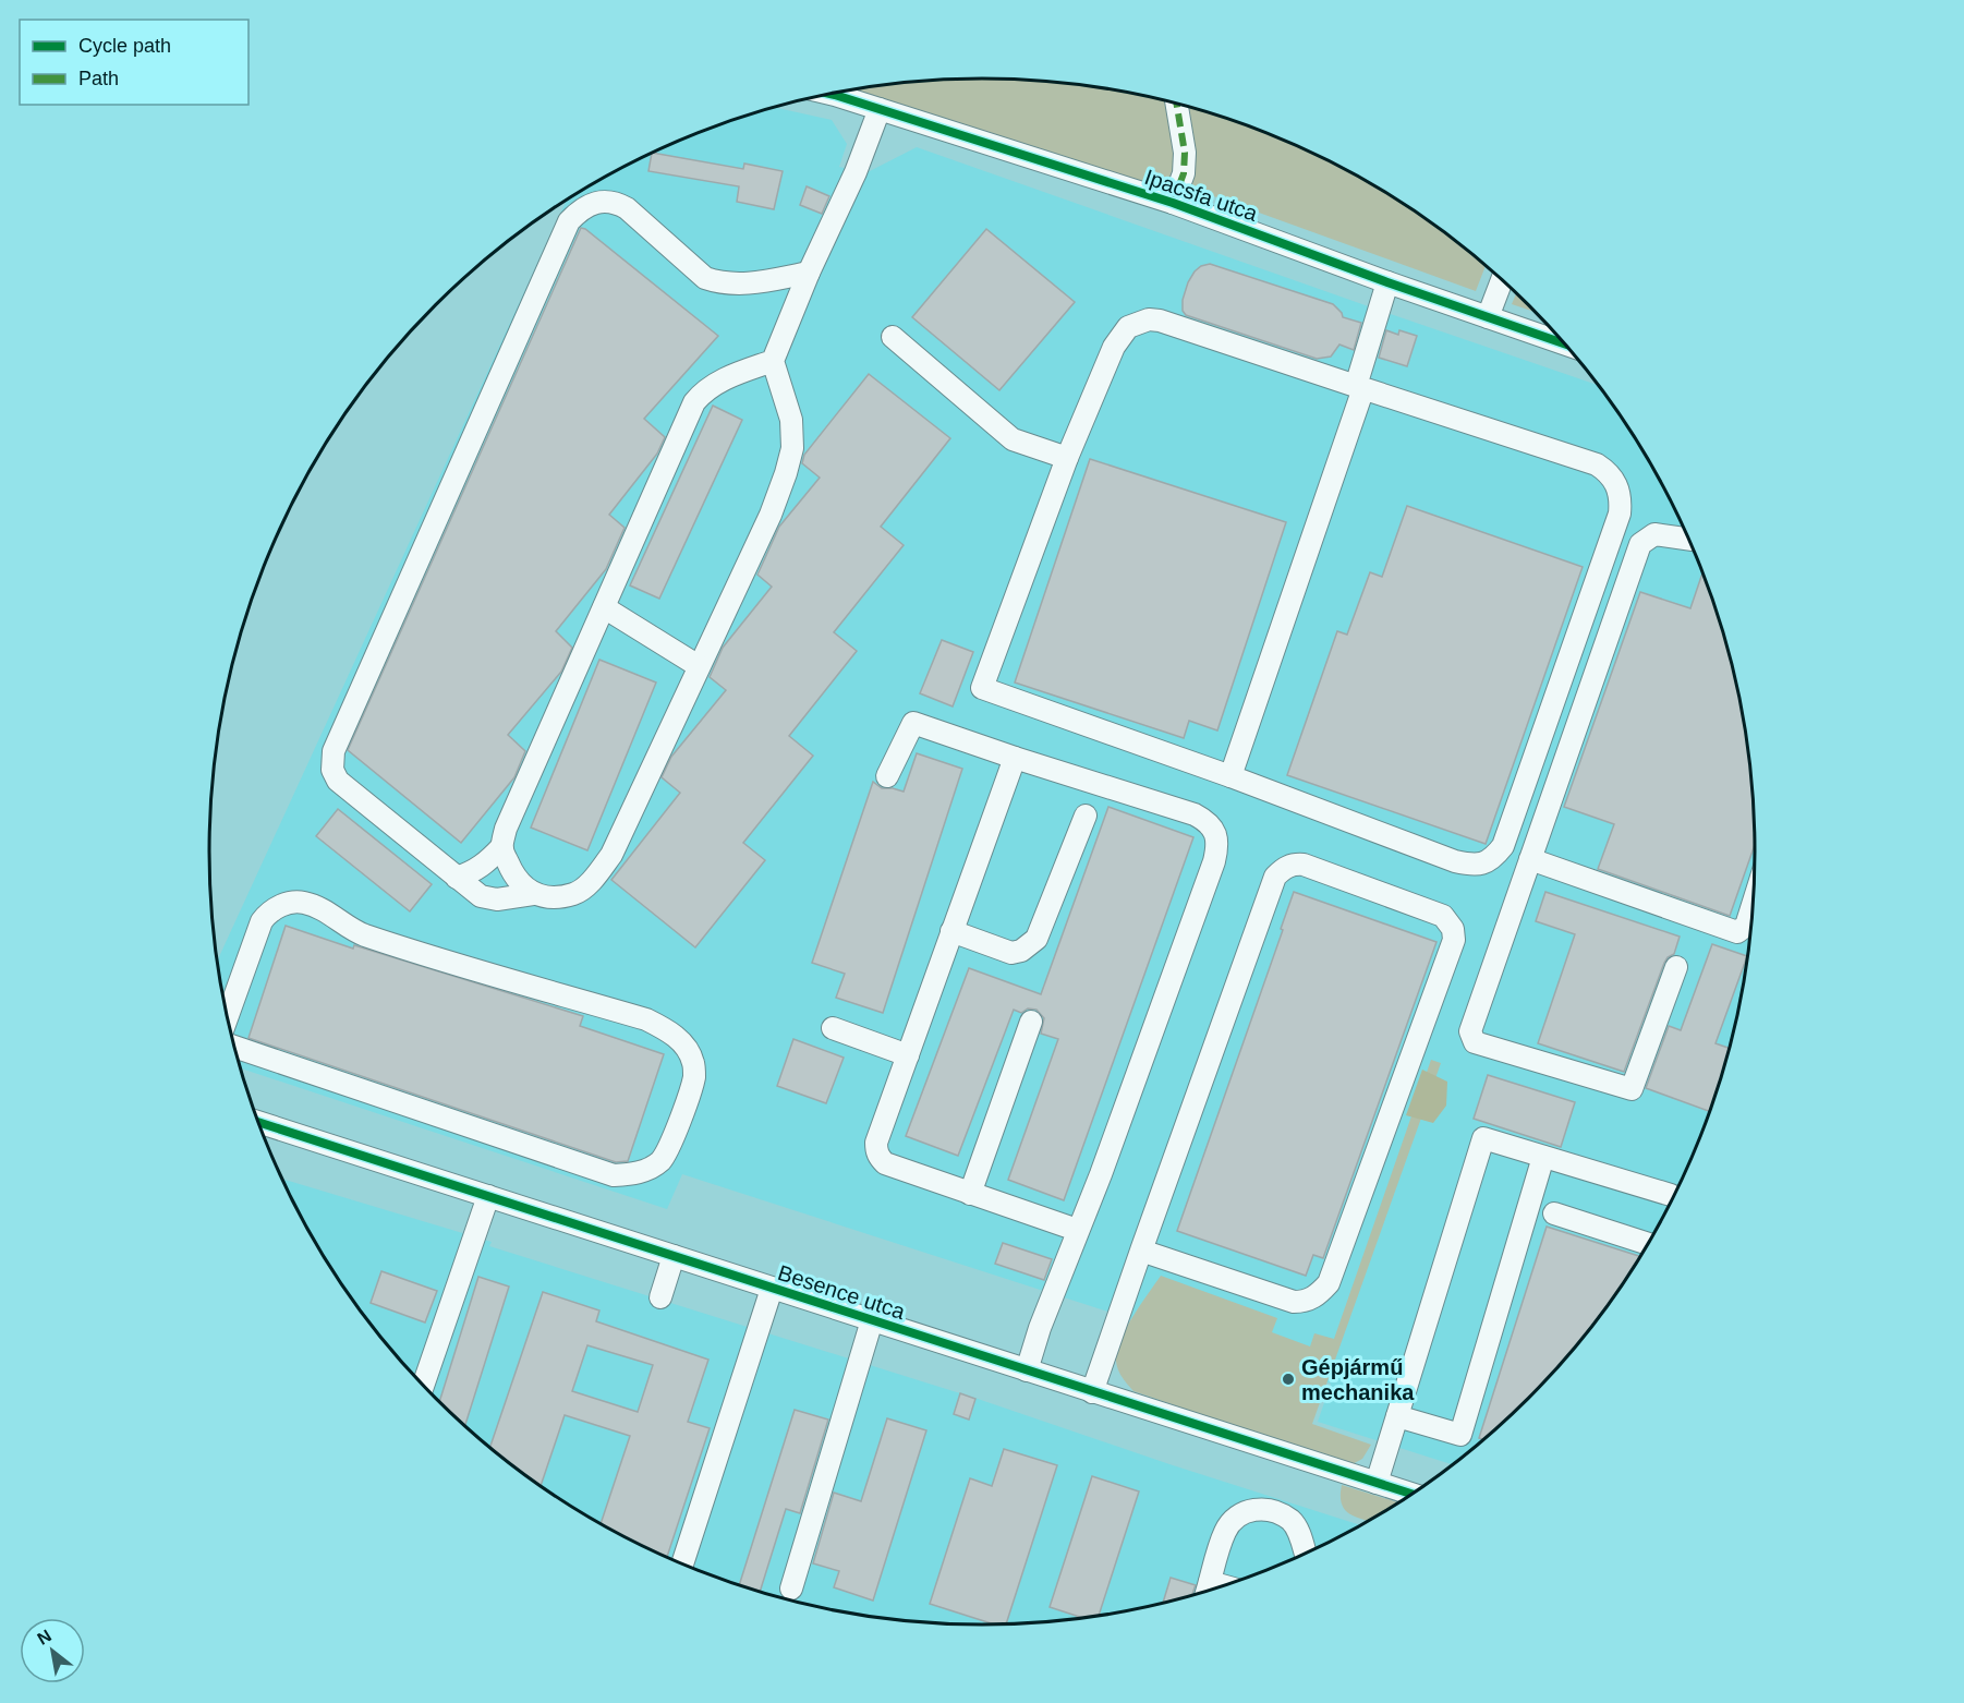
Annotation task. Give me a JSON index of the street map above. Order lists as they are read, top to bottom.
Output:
{
  "streets": {
    "street": ["Ipacsfa utca", "Besence utca"]
  },
  "places": ["Gépjármű mechanika"],
  "legend": ["Cycle path", "Path"],
  "north": "top left"
}
